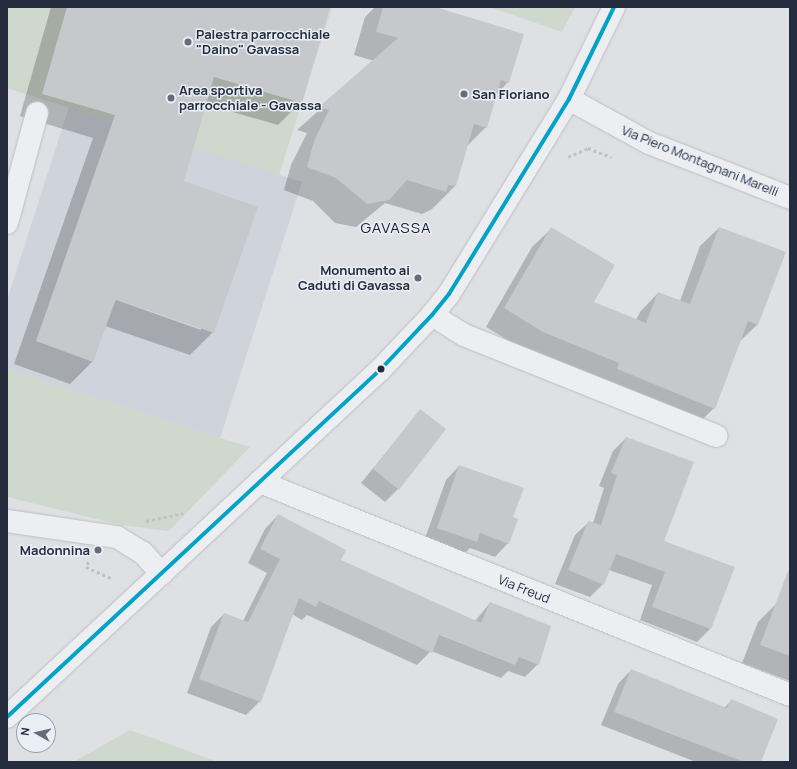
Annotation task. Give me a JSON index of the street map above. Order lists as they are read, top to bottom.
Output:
{
  "streets": {
    "street": ["Via Piero Montagnani Marelli", "Via Freud"]
  },
  "districts": ["GAVASSA"],
  "places": [
    "Palestra parrocchiale \"Daino\" Gavassa",
    "San Floriano",
    "Area sportiva parrocchiale - Gavassa",
    "Monumento ai Caduti di Gavassa",
    "Madonnina"
  ],
  "north": "left"
}
